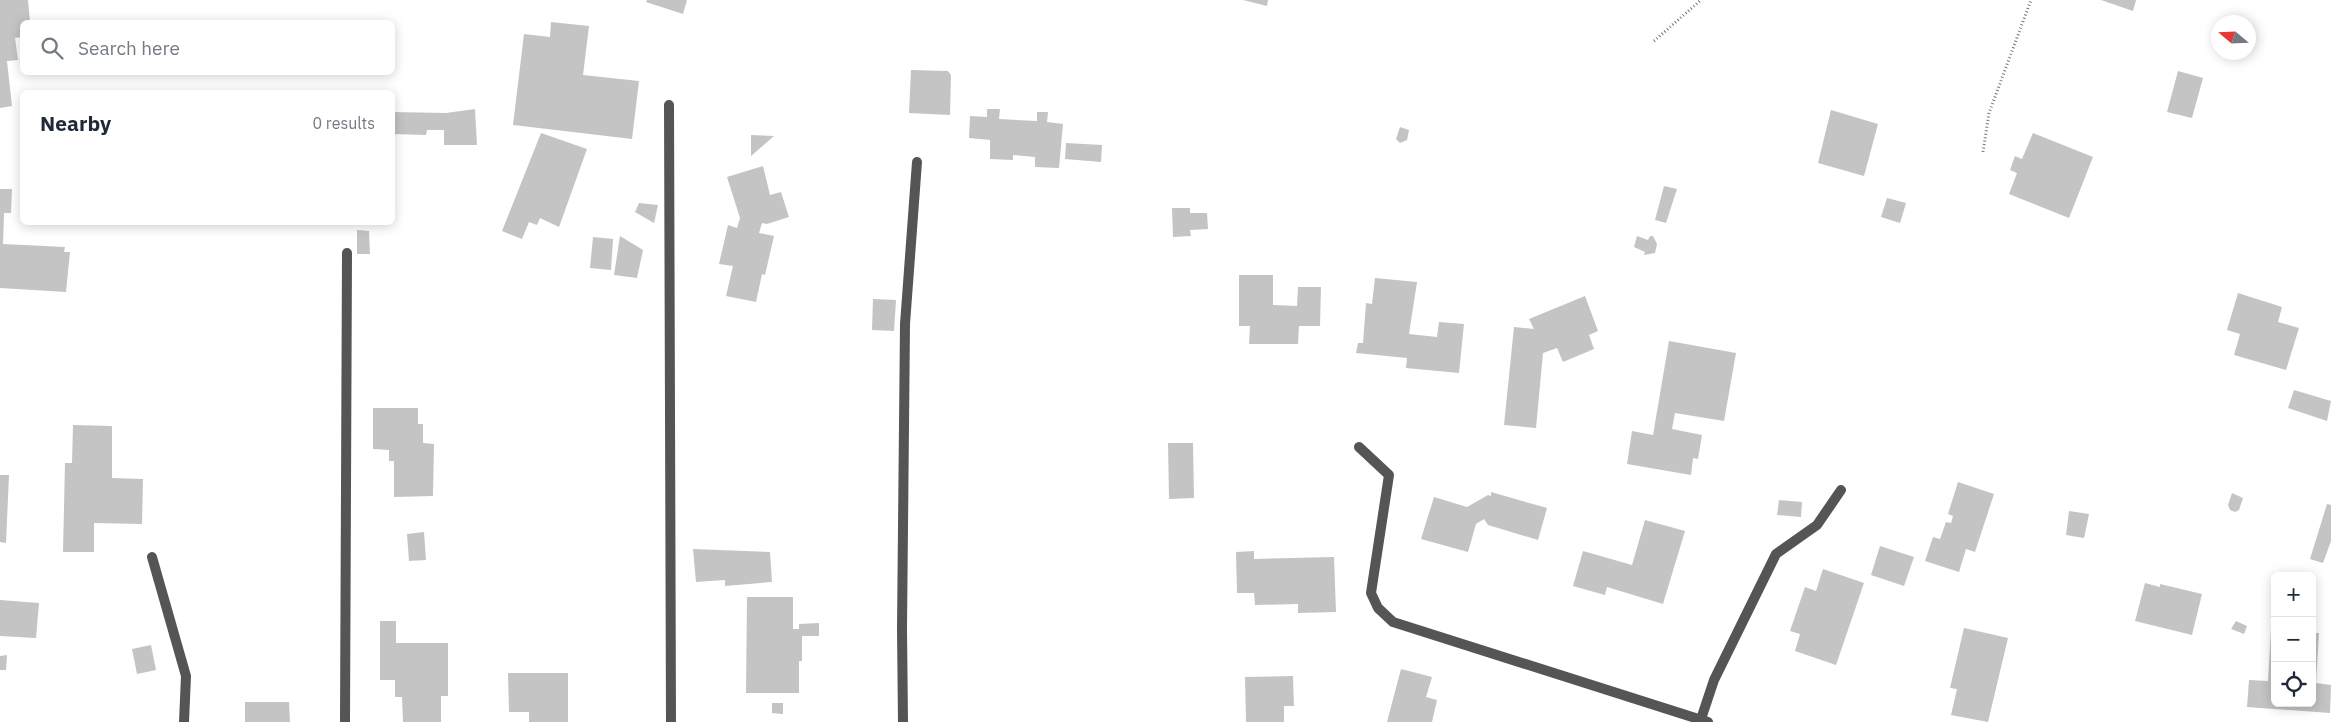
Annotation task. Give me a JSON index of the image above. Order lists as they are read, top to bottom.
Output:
{
  "north": "left",
  "page": {
    "search": "Search here",
    "heading": ["Nearby", "0 results"],
    "map_buttons": ["+", "−"]
  }
}
